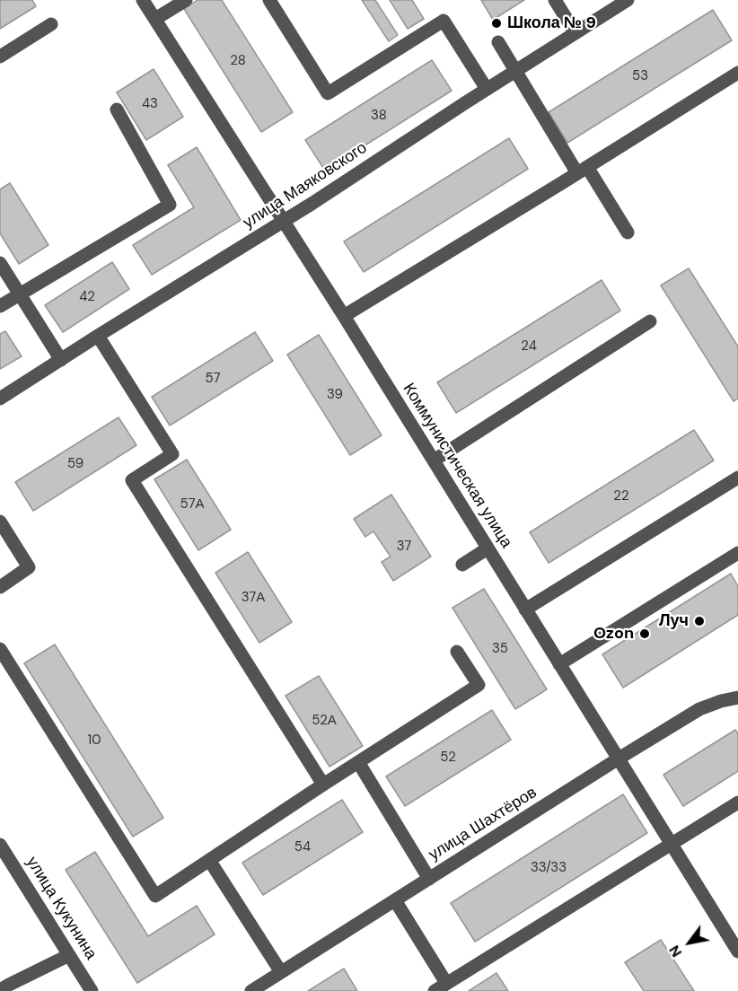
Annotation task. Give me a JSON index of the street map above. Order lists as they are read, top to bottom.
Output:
{
  "streets": {
    "street": [
      "улица Маяковского",
      "Коммунистическая улица",
      "улица Шахтёров",
      "улица Кукунина"
    ]
  },
  "crossings": [
    ["улица Маяковского", "Коммунистическая улица"],
    ["Коммунистическая улица", "улица Шахтёров"]
  ],
  "places": ["Школа № 9", "Луч", "Ozon"],
  "house_numbers": [
    "28",
    "53",
    "43",
    "38",
    "42",
    "24",
    "57",
    "39",
    "59",
    "22",
    "57А",
    "37",
    "37А",
    "35",
    "52А",
    "10",
    "52",
    "54",
    "33/33"
  ],
  "north": "bottom left"
}
